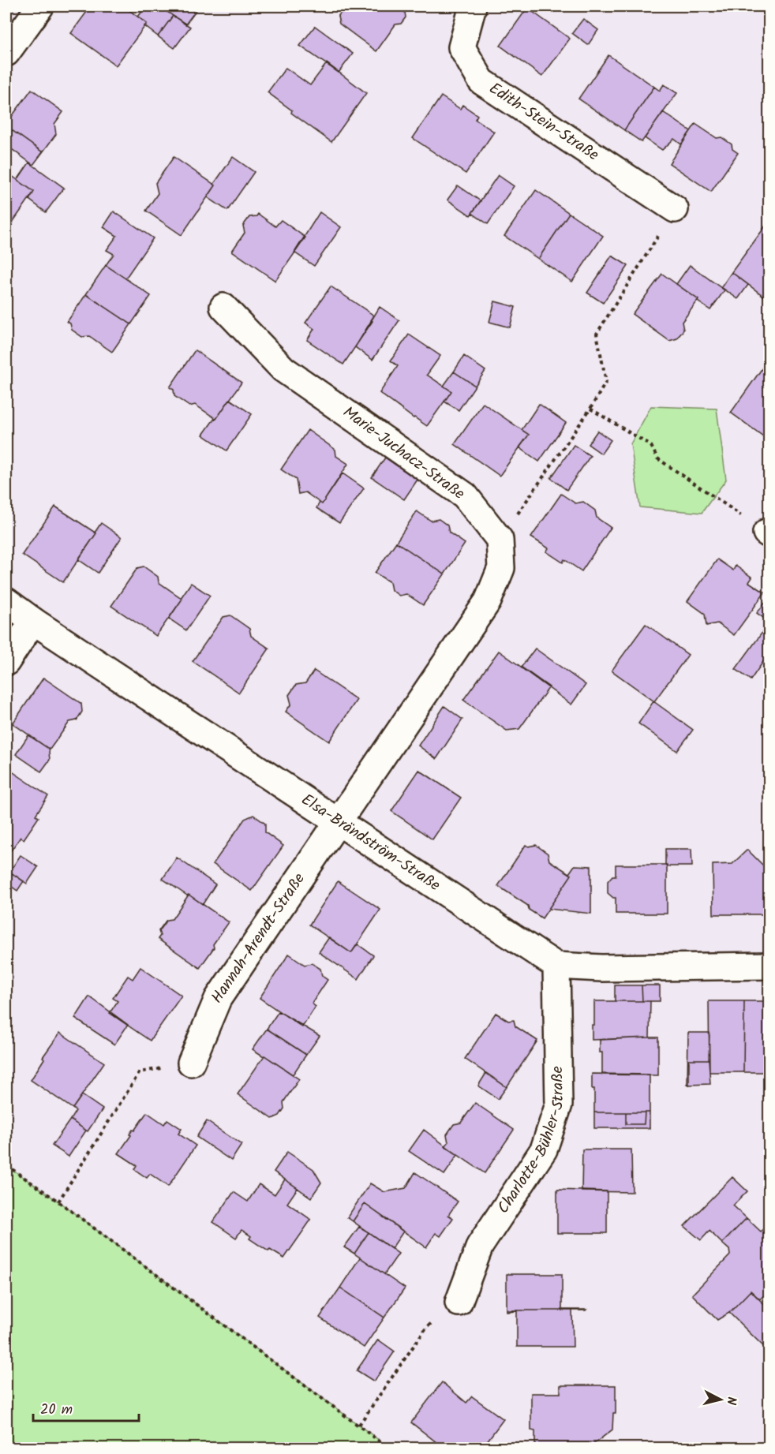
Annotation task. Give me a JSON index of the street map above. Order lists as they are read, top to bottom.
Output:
{
  "streets": {
    "street": [
      "Edith-Stein-Straße",
      "Marie-Juchacz-Straße",
      "Elsa-Brändström-Straße",
      "Hannah-Arendt-Straße",
      "Charlotte-Bühler-Straße"
    ]
  },
  "crossings": [
    ["Elsa-Brändström-Straße", "Hannah-Arendt-Straße"],
    ["Elsa-Brändström-Straße", "Charlotte-Bühler-Straße"]
  ],
  "scale_bar": "20 m",
  "north": "right"
}
